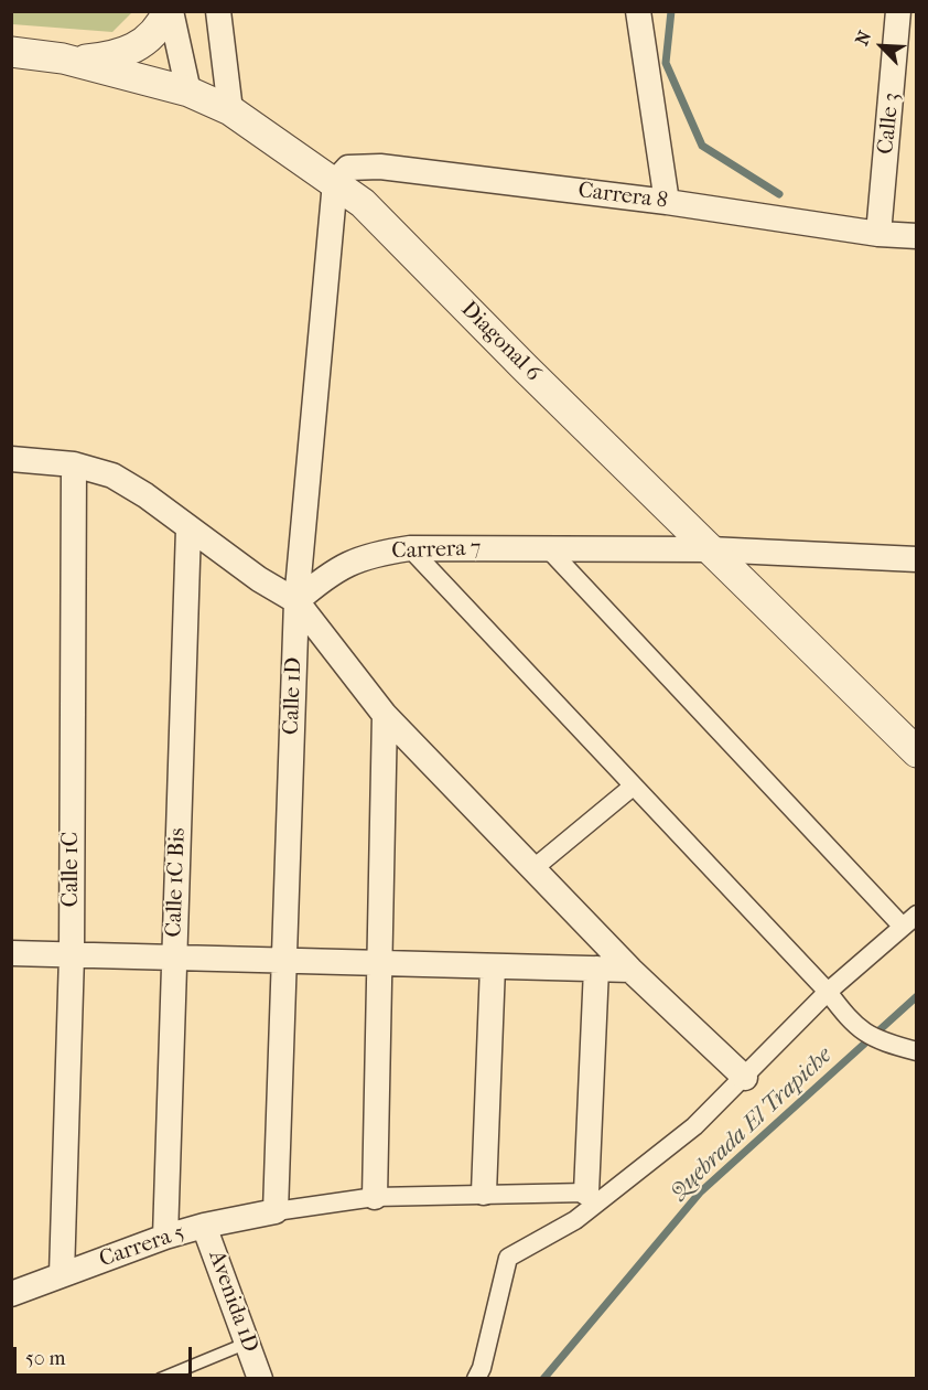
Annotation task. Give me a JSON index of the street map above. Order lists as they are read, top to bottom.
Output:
{
  "streets": {
    "street": [
      "Calle 3",
      "Carrera 8",
      "Diagonal 6",
      "Carrera 7",
      "Calle 1D",
      "Calle 1C",
      "Calle 1C Bis",
      "Carrera 5",
      "Avenida 1D"
    ]
  },
  "crossings": [
    ["Calle 3", "Carrera 8"],
    ["Carrera 8", "Diagonal 6"],
    ["Carrera 8", "Calle 1D"],
    ["Diagonal 6", "Carrera 7"],
    ["Diagonal 6", "Calle 1D"],
    ["Carrera 7", "Calle 1D"],
    ["Calle 1D", "Carrera 5"],
    ["Calle 1C", "Carrera 5"],
    ["Calle 1C Bis", "Carrera 5"],
    ["Carrera 5", "Avenida 1D"]
  ],
  "water": ["Quebrada El Trapiche"],
  "scale_bar": "50 m",
  "north": "top left"
}
